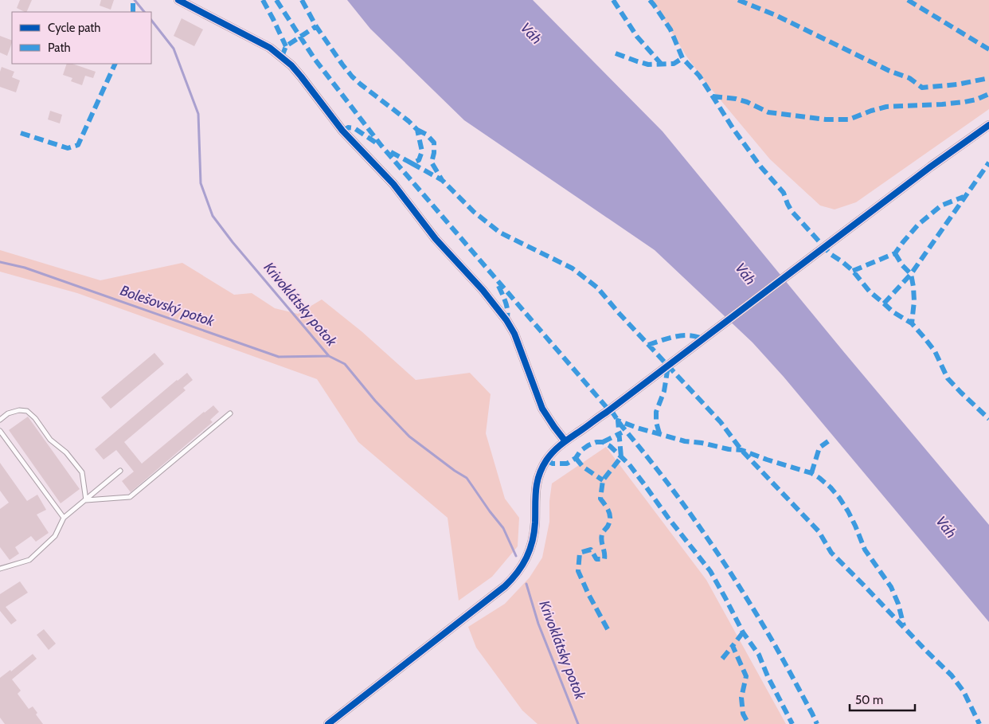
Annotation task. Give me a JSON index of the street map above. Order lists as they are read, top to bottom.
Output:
{
  "water": ["Váh", "Krivoklátsky potok", "Bolešovský potok"],
  "legend": ["Cycle path", "Path"],
  "scale_bar": "50 m"
}
